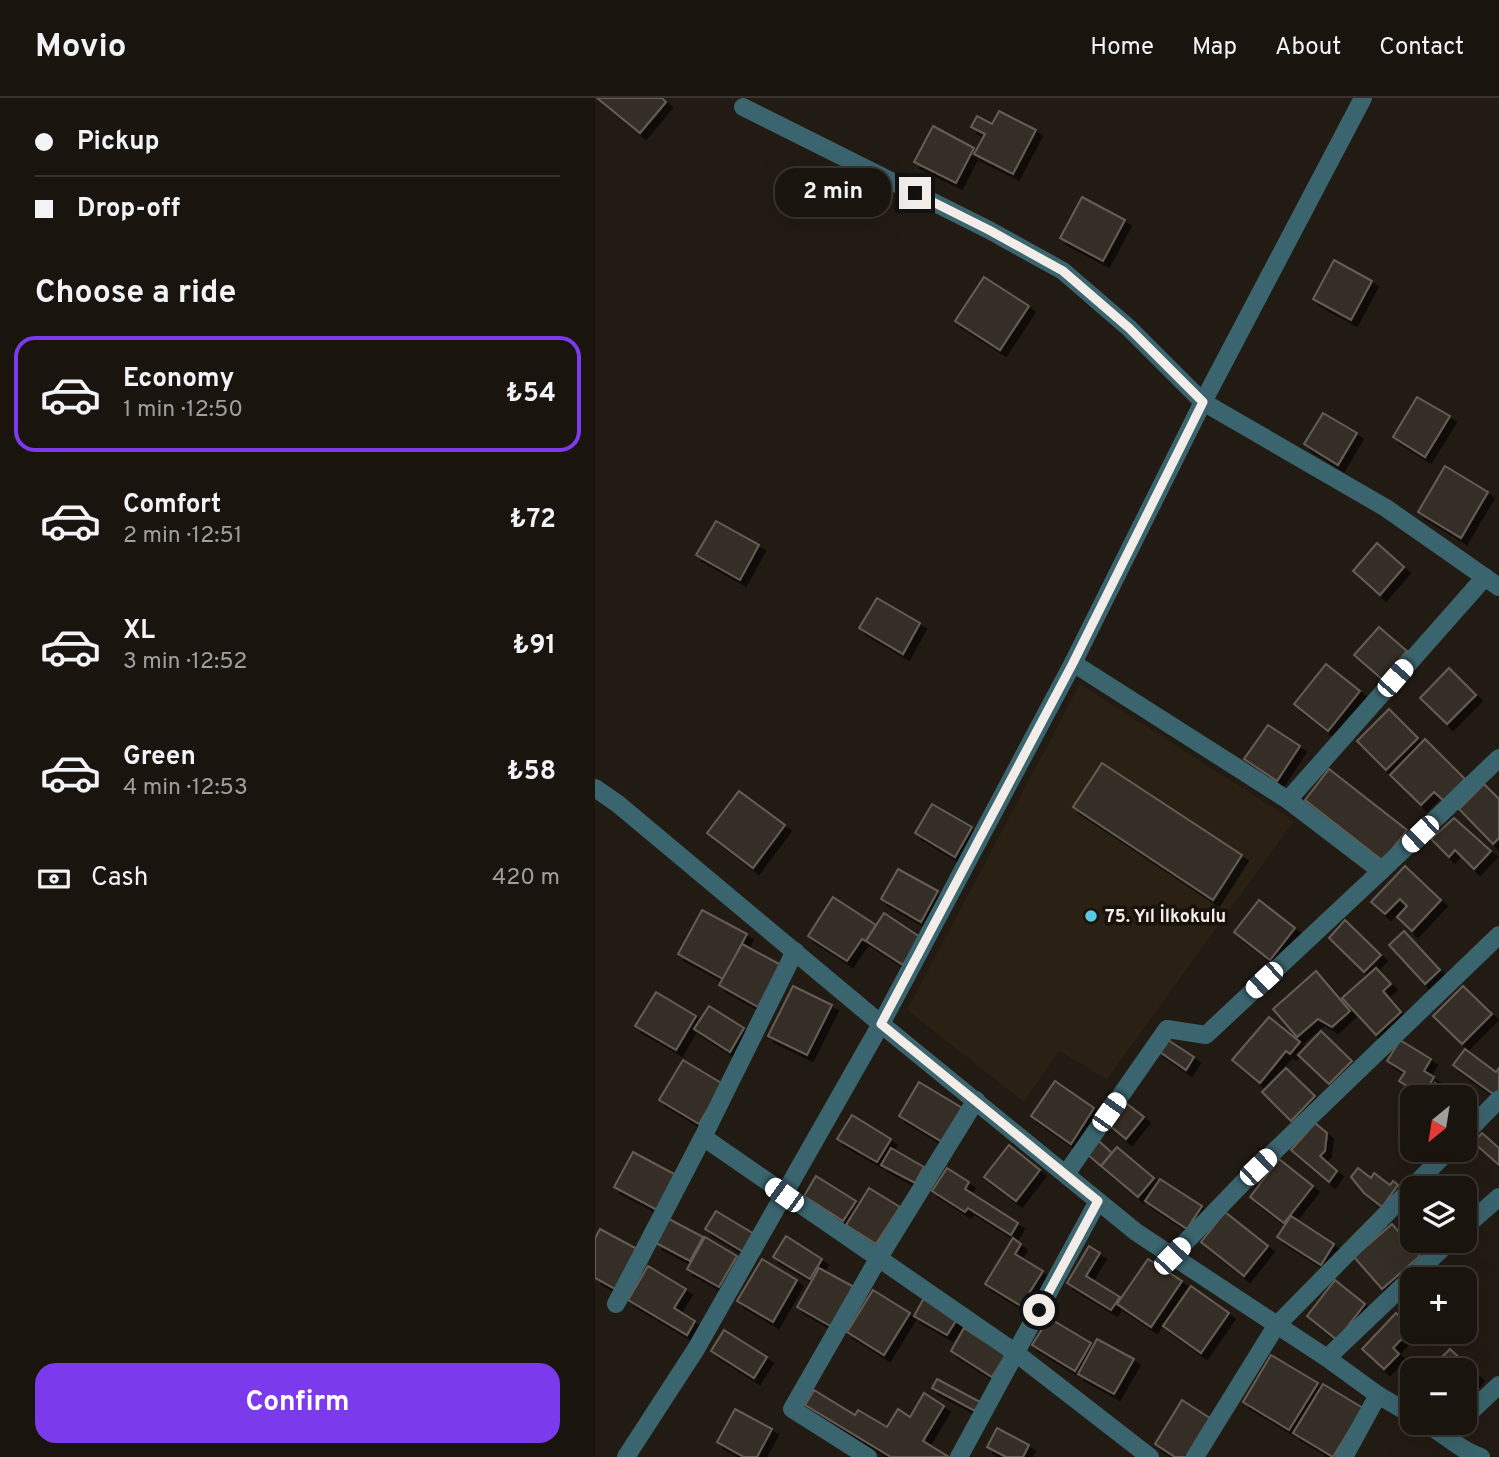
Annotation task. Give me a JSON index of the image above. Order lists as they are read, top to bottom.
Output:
{
  "places": ["75. Yıl İlkokulu"],
  "north": "bottom left",
  "page": {
    "header": "Movio",
    "nav": [
      "Home",
      "Map",
      "About",
      "Contact"
    ],
    "banner": ["Pickup", "Drop-off"],
    "bubble": "2 min",
    "heading": "Choose a ride",
    "list": [
      {
        "name": "Economy",
        "note": "1 min · 12:50",
        "value": "₺54"
      },
      {
        "name": "Comfort",
        "note": "2 min · 12:51",
        "value": "₺72"
      },
      {
        "name": "XL",
        "note": "3 min · 12:52",
        "value": "₺91"
      },
      {
        "name": "Green",
        "note": "4 min · 12:53",
        "value": "₺58"
      }
    ],
    "pay": ["Cash", "420 m"],
    "map_buttons": ["+", "−"],
    "buttons": "Confirm"
  }
}
